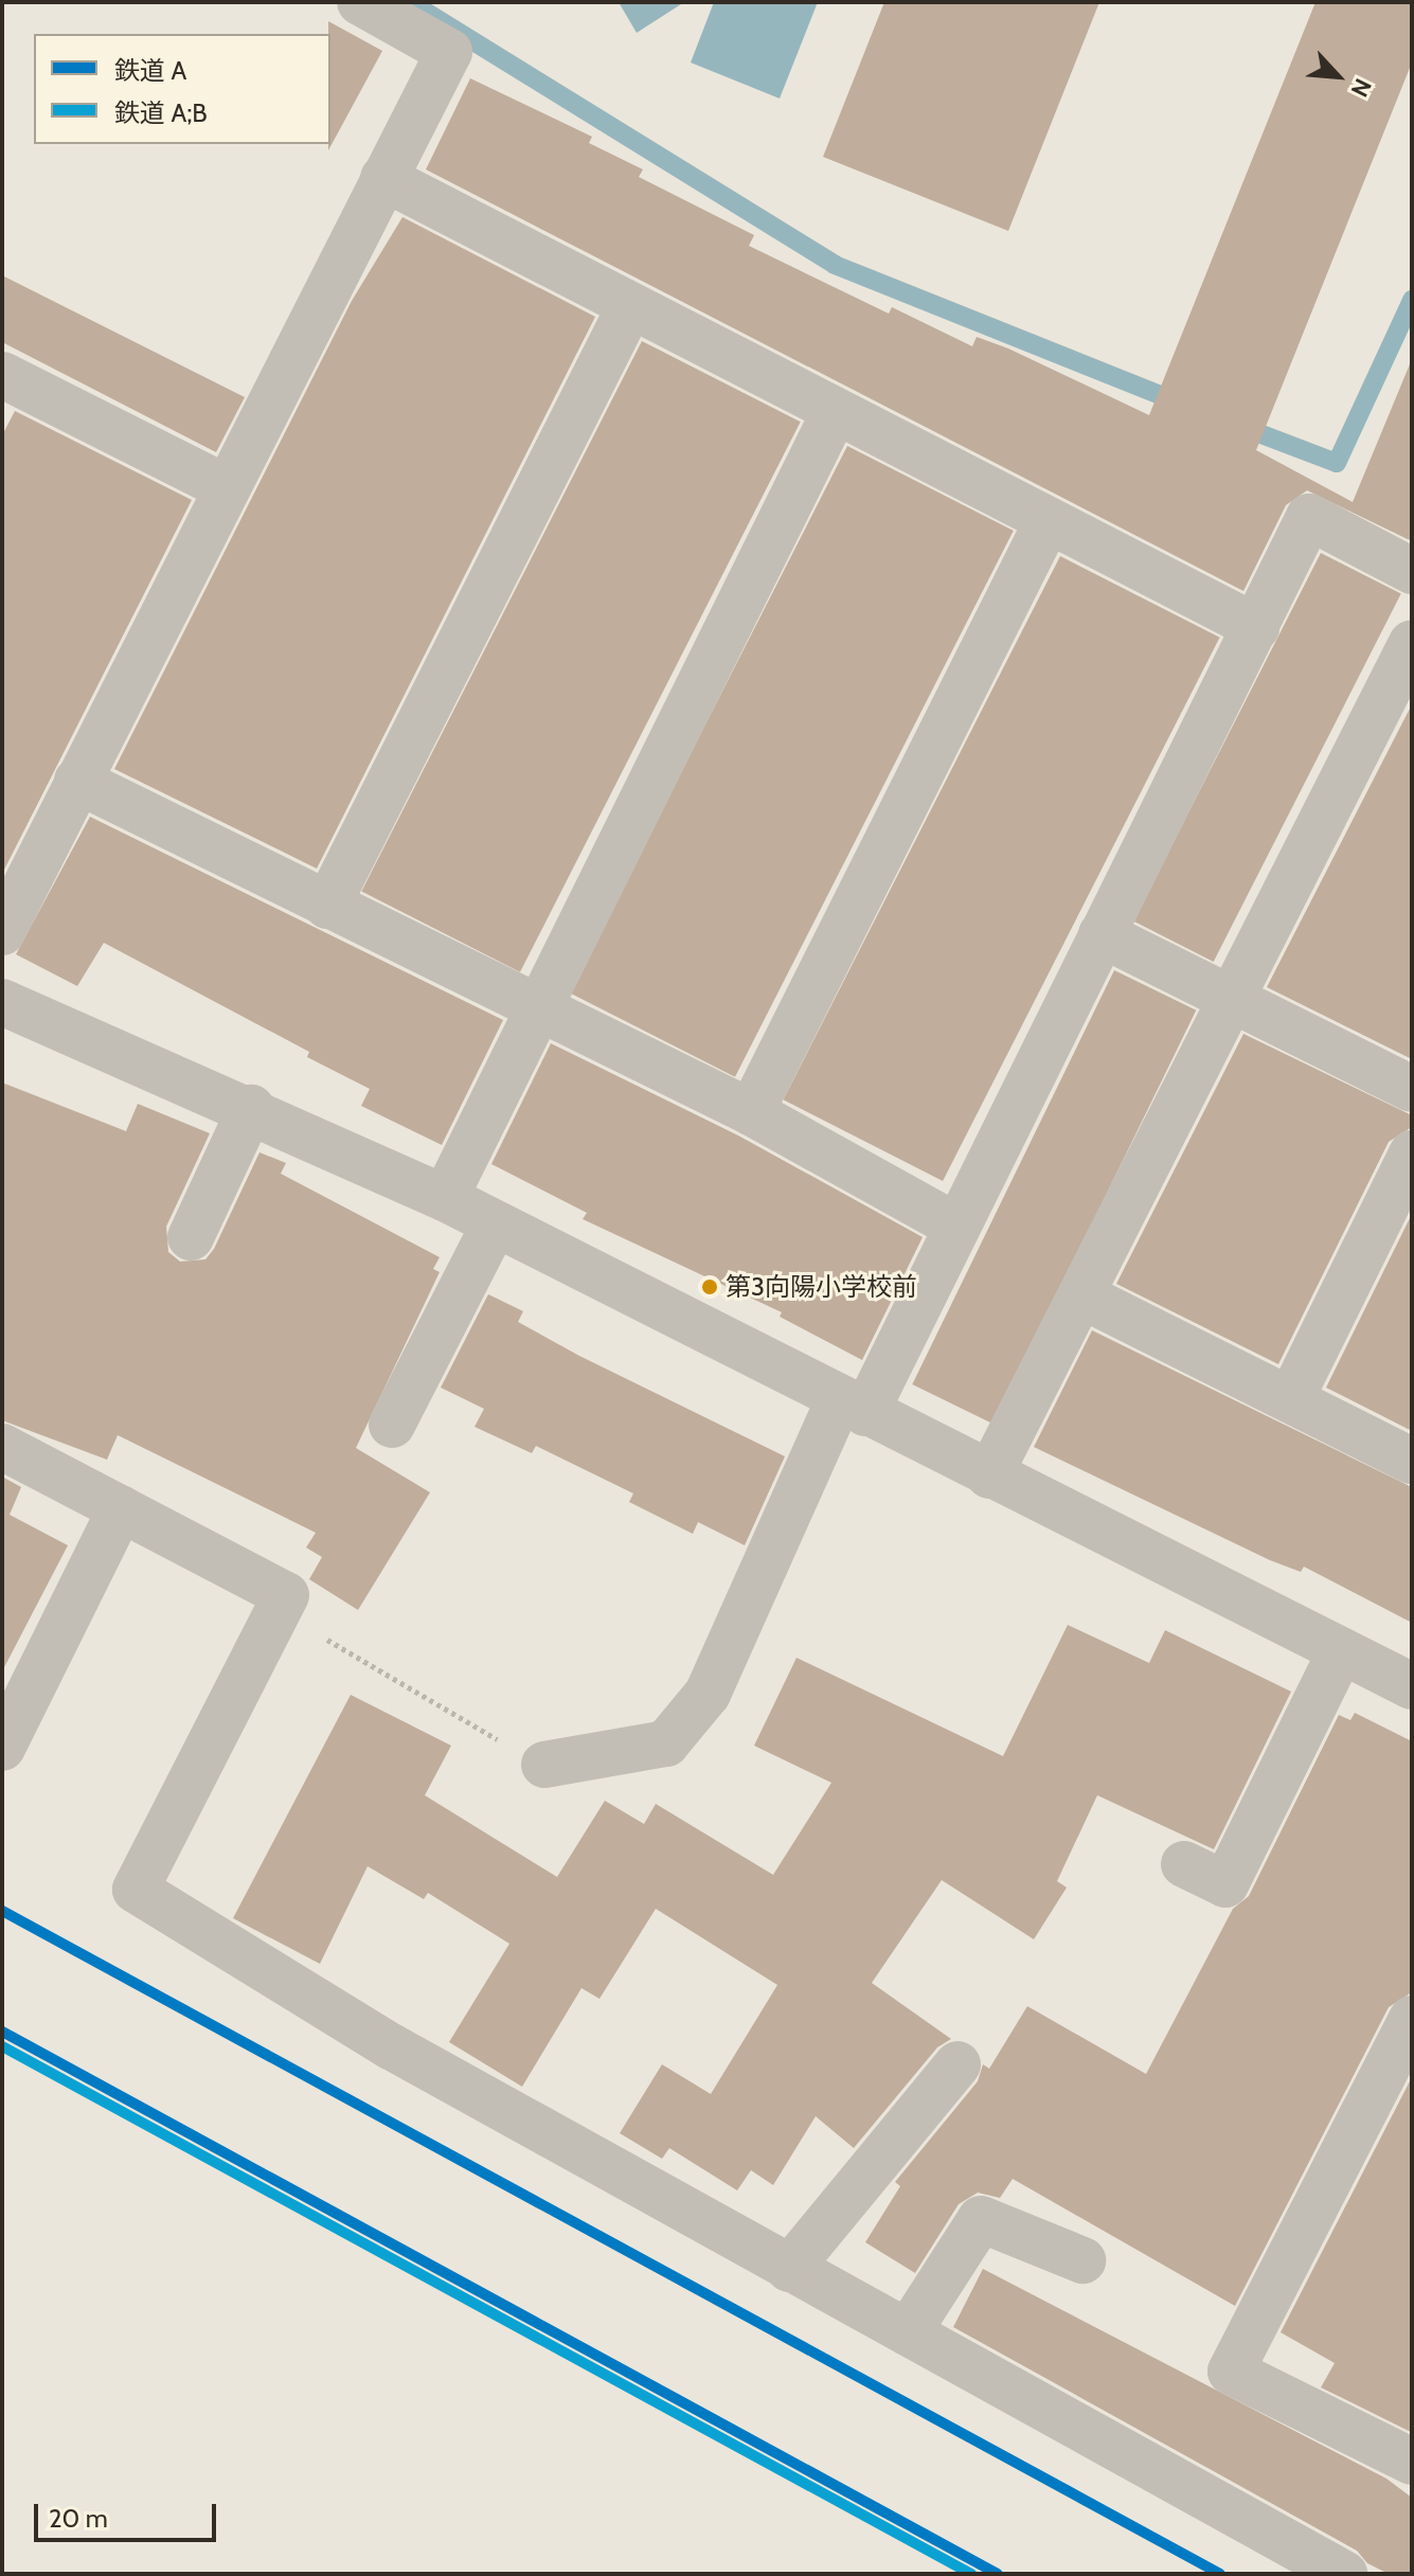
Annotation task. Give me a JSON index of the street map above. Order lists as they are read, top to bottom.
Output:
{
  "places": ["第3向陽小学校前"],
  "lines": ["rail line A", "rail line A;B"],
  "legend": ["鉄道 A", "鉄道 A;B"],
  "scale_bar": "20 m",
  "north": "bottom right"
}
